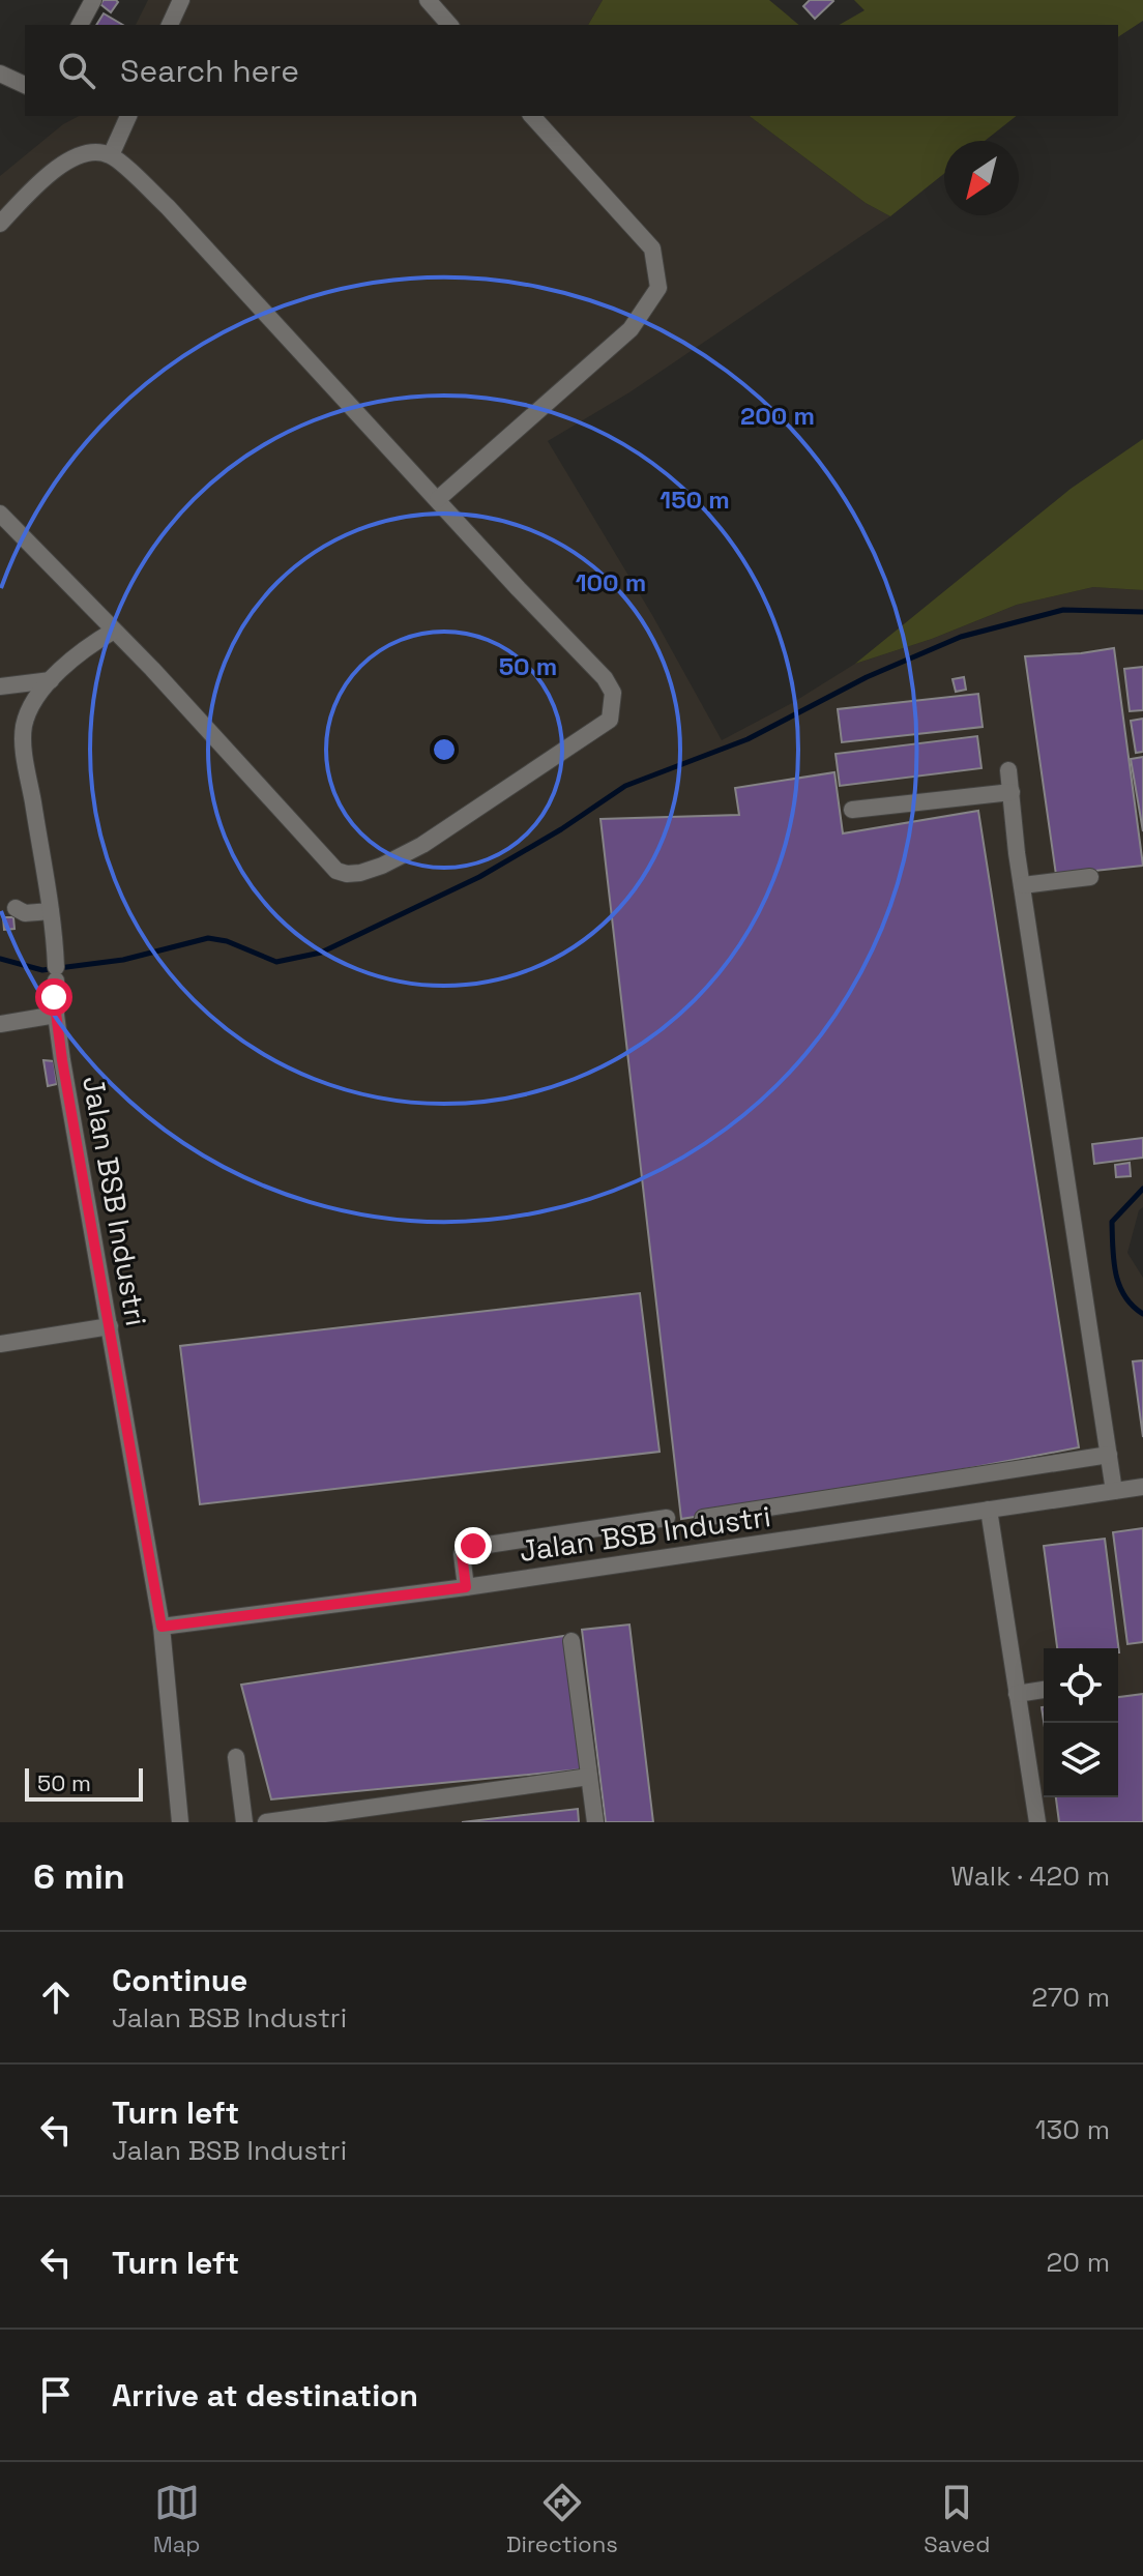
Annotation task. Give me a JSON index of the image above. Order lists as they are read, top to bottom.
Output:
{
  "streets": {
    "street": ["Jalan BSB Industri"]
  },
  "scale_bar": "50 m",
  "north": "bottom left",
  "page": {
    "search": "Search here",
    "scale": "50 m",
    "heading": ["6 min", "Walk · 420 m"],
    "list": [
      ["Continue", "Jalan BSB Industri", "270 m"],
      ["Turn left", "Jalan BSB Industri", "130 m"],
      ["Turn left", "20 m"],
      "Arrive at destination"
    ],
    "nav": ["Map", "Directions", "Saved"]
  },
  "rings": [
    "200 m",
    "150 m",
    "100 m",
    "50 m"
  ]
}
